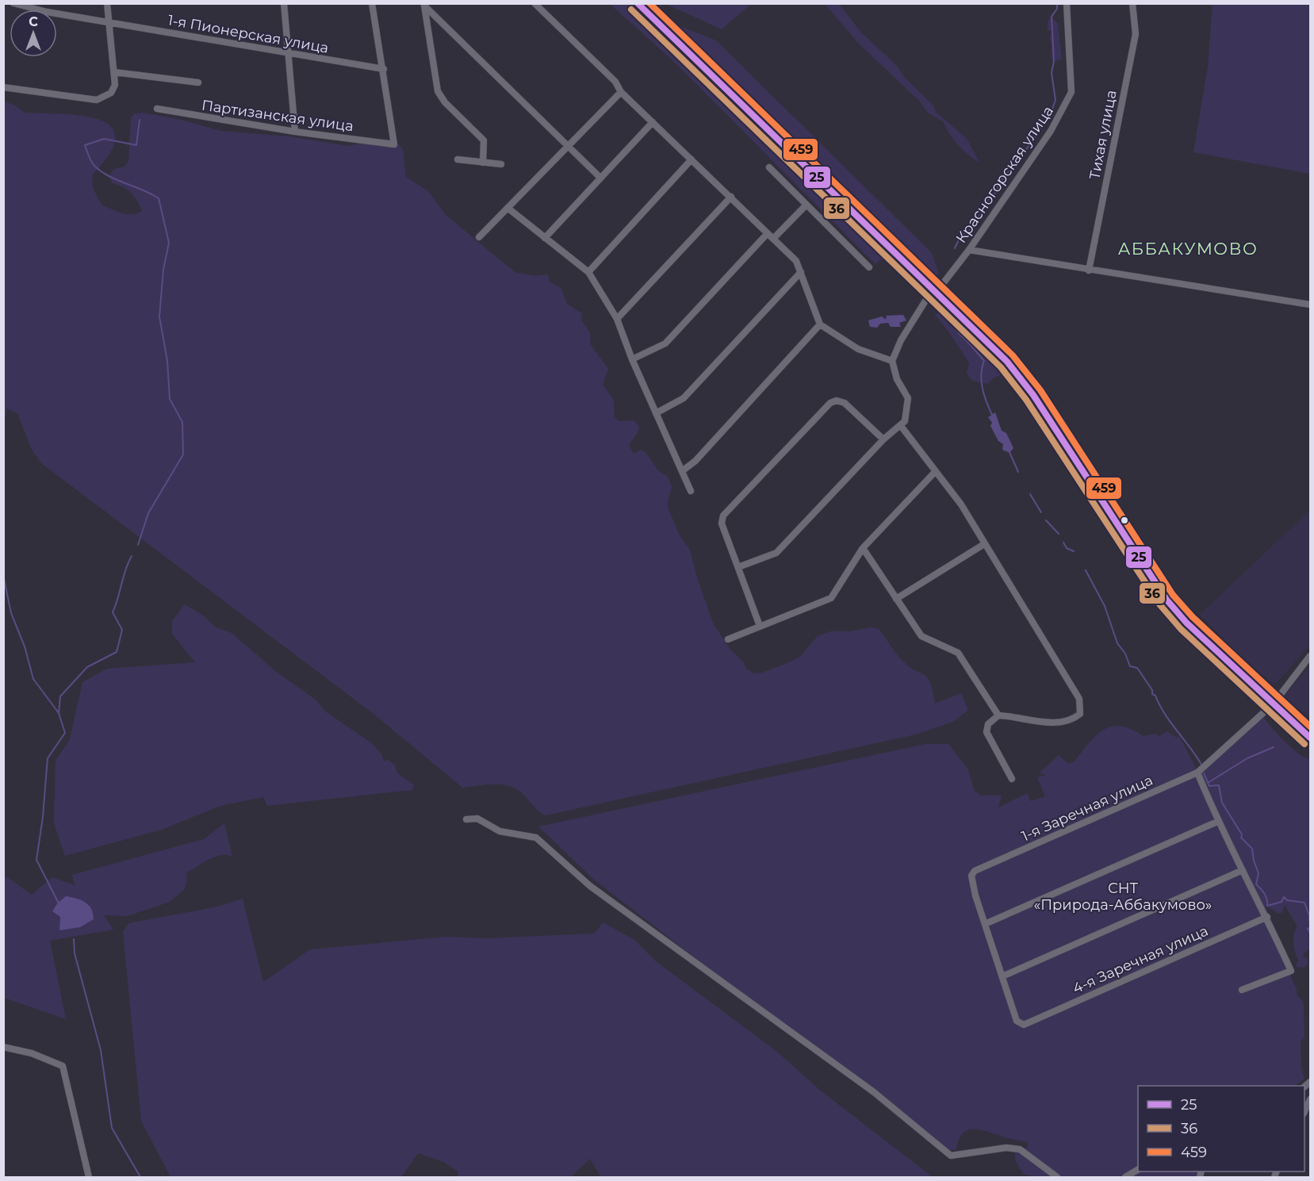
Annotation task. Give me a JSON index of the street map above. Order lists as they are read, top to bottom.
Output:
{
  "streets": {
    "street": [
      "1-я Пионерская улица",
      "Партизанская улица",
      "Тихая улица",
      "Красногорская улица",
      "1-я Заречная улица",
      "4-я Заречная улица"
    ]
  },
  "crossings": [
    ["1-я Пионерская улица", "Партизанская улица"]
  ],
  "districts": ["АББАКУМОВО"],
  "parks": ["СНТ «Природа-Аббакумово»"],
  "lines": ["transit line 25", "transit line 459", "transit line 36"],
  "legend": ["25", "36", "459"],
  "north": "top"
}
